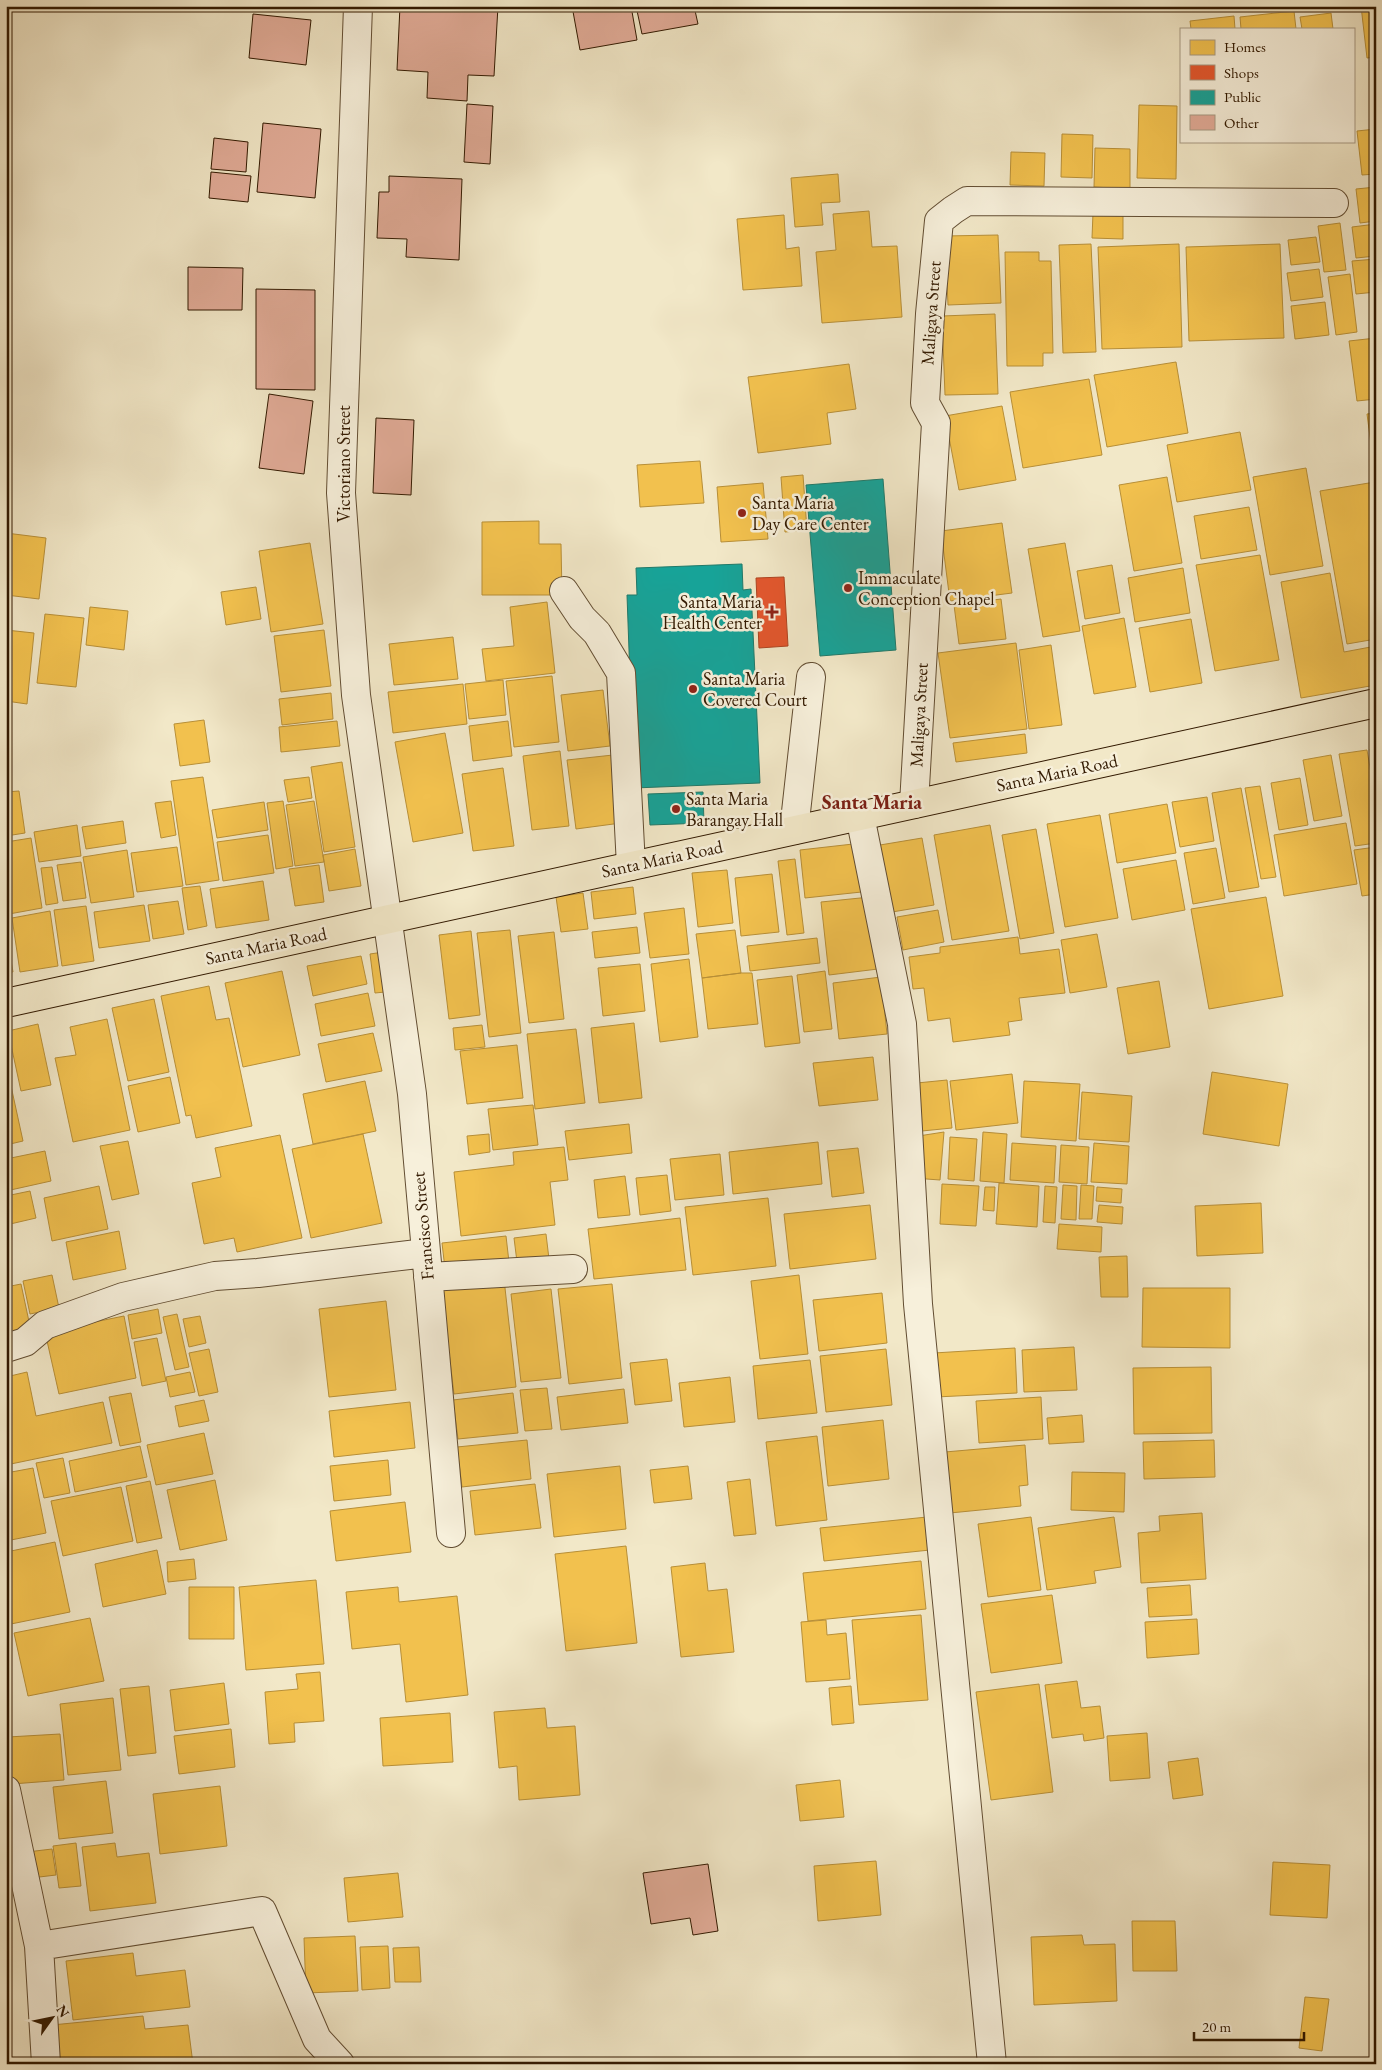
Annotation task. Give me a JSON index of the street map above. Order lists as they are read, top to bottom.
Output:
{
  "streets": {
    "main road": ["Santa Maria Road"],
    "street": ["Maligaya Street", "Victoriano Street", "Francisco Street"]
  },
  "crossings": [
    ["Maligaya Street", "Santa Maria Road"],
    ["Victoriano Street", "Santa Maria Road"],
    ["Victoriano Street", "Francisco Street"],
    ["Santa Maria Road", "Francisco Street"]
  ],
  "districts": ["Santa Maria"],
  "places": {
    "other": [
      "Santa Maria Day Care Center",
      "Immaculate Conception Chapel",
      "Santa Maria Covered Court",
      "Santa Maria Barangay Hall"
    ],
    "health": ["Santa Maria Health Center"]
  },
  "legend": [
    "Homes",
    "Shops",
    "Public",
    "Other"
  ],
  "scale_bar": "20 m",
  "north": "top right"
}
